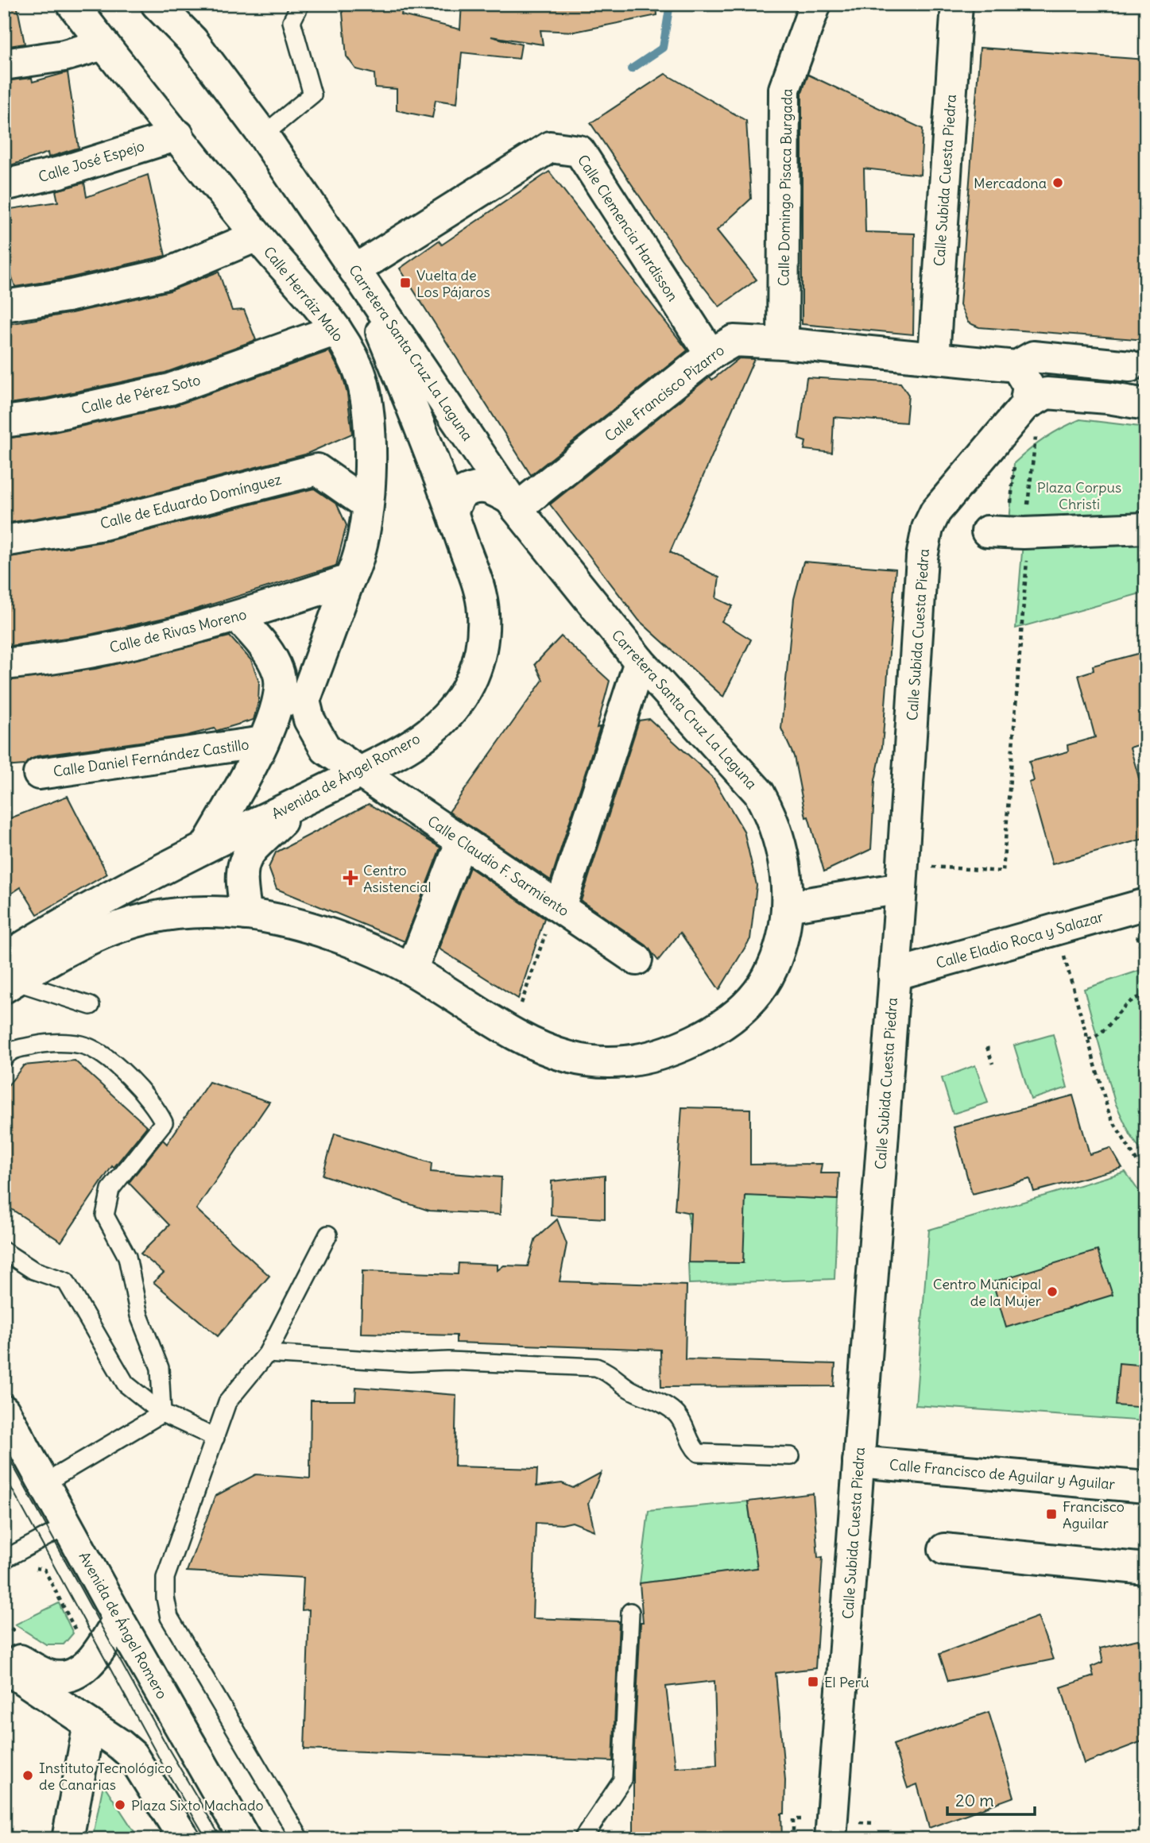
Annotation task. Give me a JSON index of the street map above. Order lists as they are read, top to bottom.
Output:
{
  "streets": {
    "street": [
      "Calle José Espejo",
      "Calle Subida Cuesta Piedra",
      "Calle Domingo Pisaca Burgada",
      "Calle Clemencia Hardisson",
      "Calle Herráiz Malo",
      "Carretera Santa Cruz La Laguna",
      "Calle Francisco Pizarro",
      "Calle de Pérez Soto",
      "Calle de Eduardo Domínguez",
      "Calle de Rivas Moreno",
      "Calle Daniel Fernández Castillo",
      "Avenida de Ángel Romero",
      "Calle Claudio F. Sarmiento",
      "Calle Eladio Roca y Salazar",
      "Calle Francisco de Aguilar y Aguilar"
    ]
  },
  "crossings": [
    ["Calle José Espejo", "Calle Herráiz Malo"],
    ["Calle Subida Cuesta Piedra", "Calle Francisco Pizarro"],
    ["Calle Subida Cuesta Piedra", "Calle Eladio Roca y Salazar"],
    ["Calle Subida Cuesta Piedra", "Calle Francisco de Aguilar y Aguilar"],
    ["Calle Domingo Pisaca Burgada", "Calle Francisco Pizarro"],
    ["Calle Clemencia Hardisson", "Carretera Santa Cruz La Laguna"],
    ["Calle Clemencia Hardisson", "Calle Francisco Pizarro"],
    ["Calle Clemencia Hardisson", "Avenida de Ángel Romero"],
    ["Calle Herráiz Malo", "Calle de Pérez Soto"],
    ["Calle Herráiz Malo", "Calle de Eduardo Domínguez"],
    ["Calle Herráiz Malo", "Calle de Rivas Moreno"],
    ["Calle Herráiz Malo", "Calle Daniel Fernández Castillo"],
    ["Calle Herráiz Malo", "Avenida de Ángel Romero"],
    ["Calle Herráiz Malo", "Calle Claudio F. Sarmiento"],
    ["Carretera Santa Cruz La Laguna", "Calle Francisco Pizarro"],
    ["Carretera Santa Cruz La Laguna", "Avenida de Ángel Romero"],
    ["Avenida de Ángel Romero", "Calle Claudio F. Sarmiento"]
  ],
  "parks": ["Plaza Corpus Christi"],
  "places": {
    "other": [
      "Mercadona",
      "Centro Municipal de la Mujer",
      "Instituto Tecnológico de Canarias",
      "Plaza Sixto Machado"
    ],
    "transit": ["Vuelta de Los Pájaros", "Francisco Aguilar", "El Perú"],
    "health": ["Centro Asistencial"]
  },
  "scale_bar": "20 m"
}
